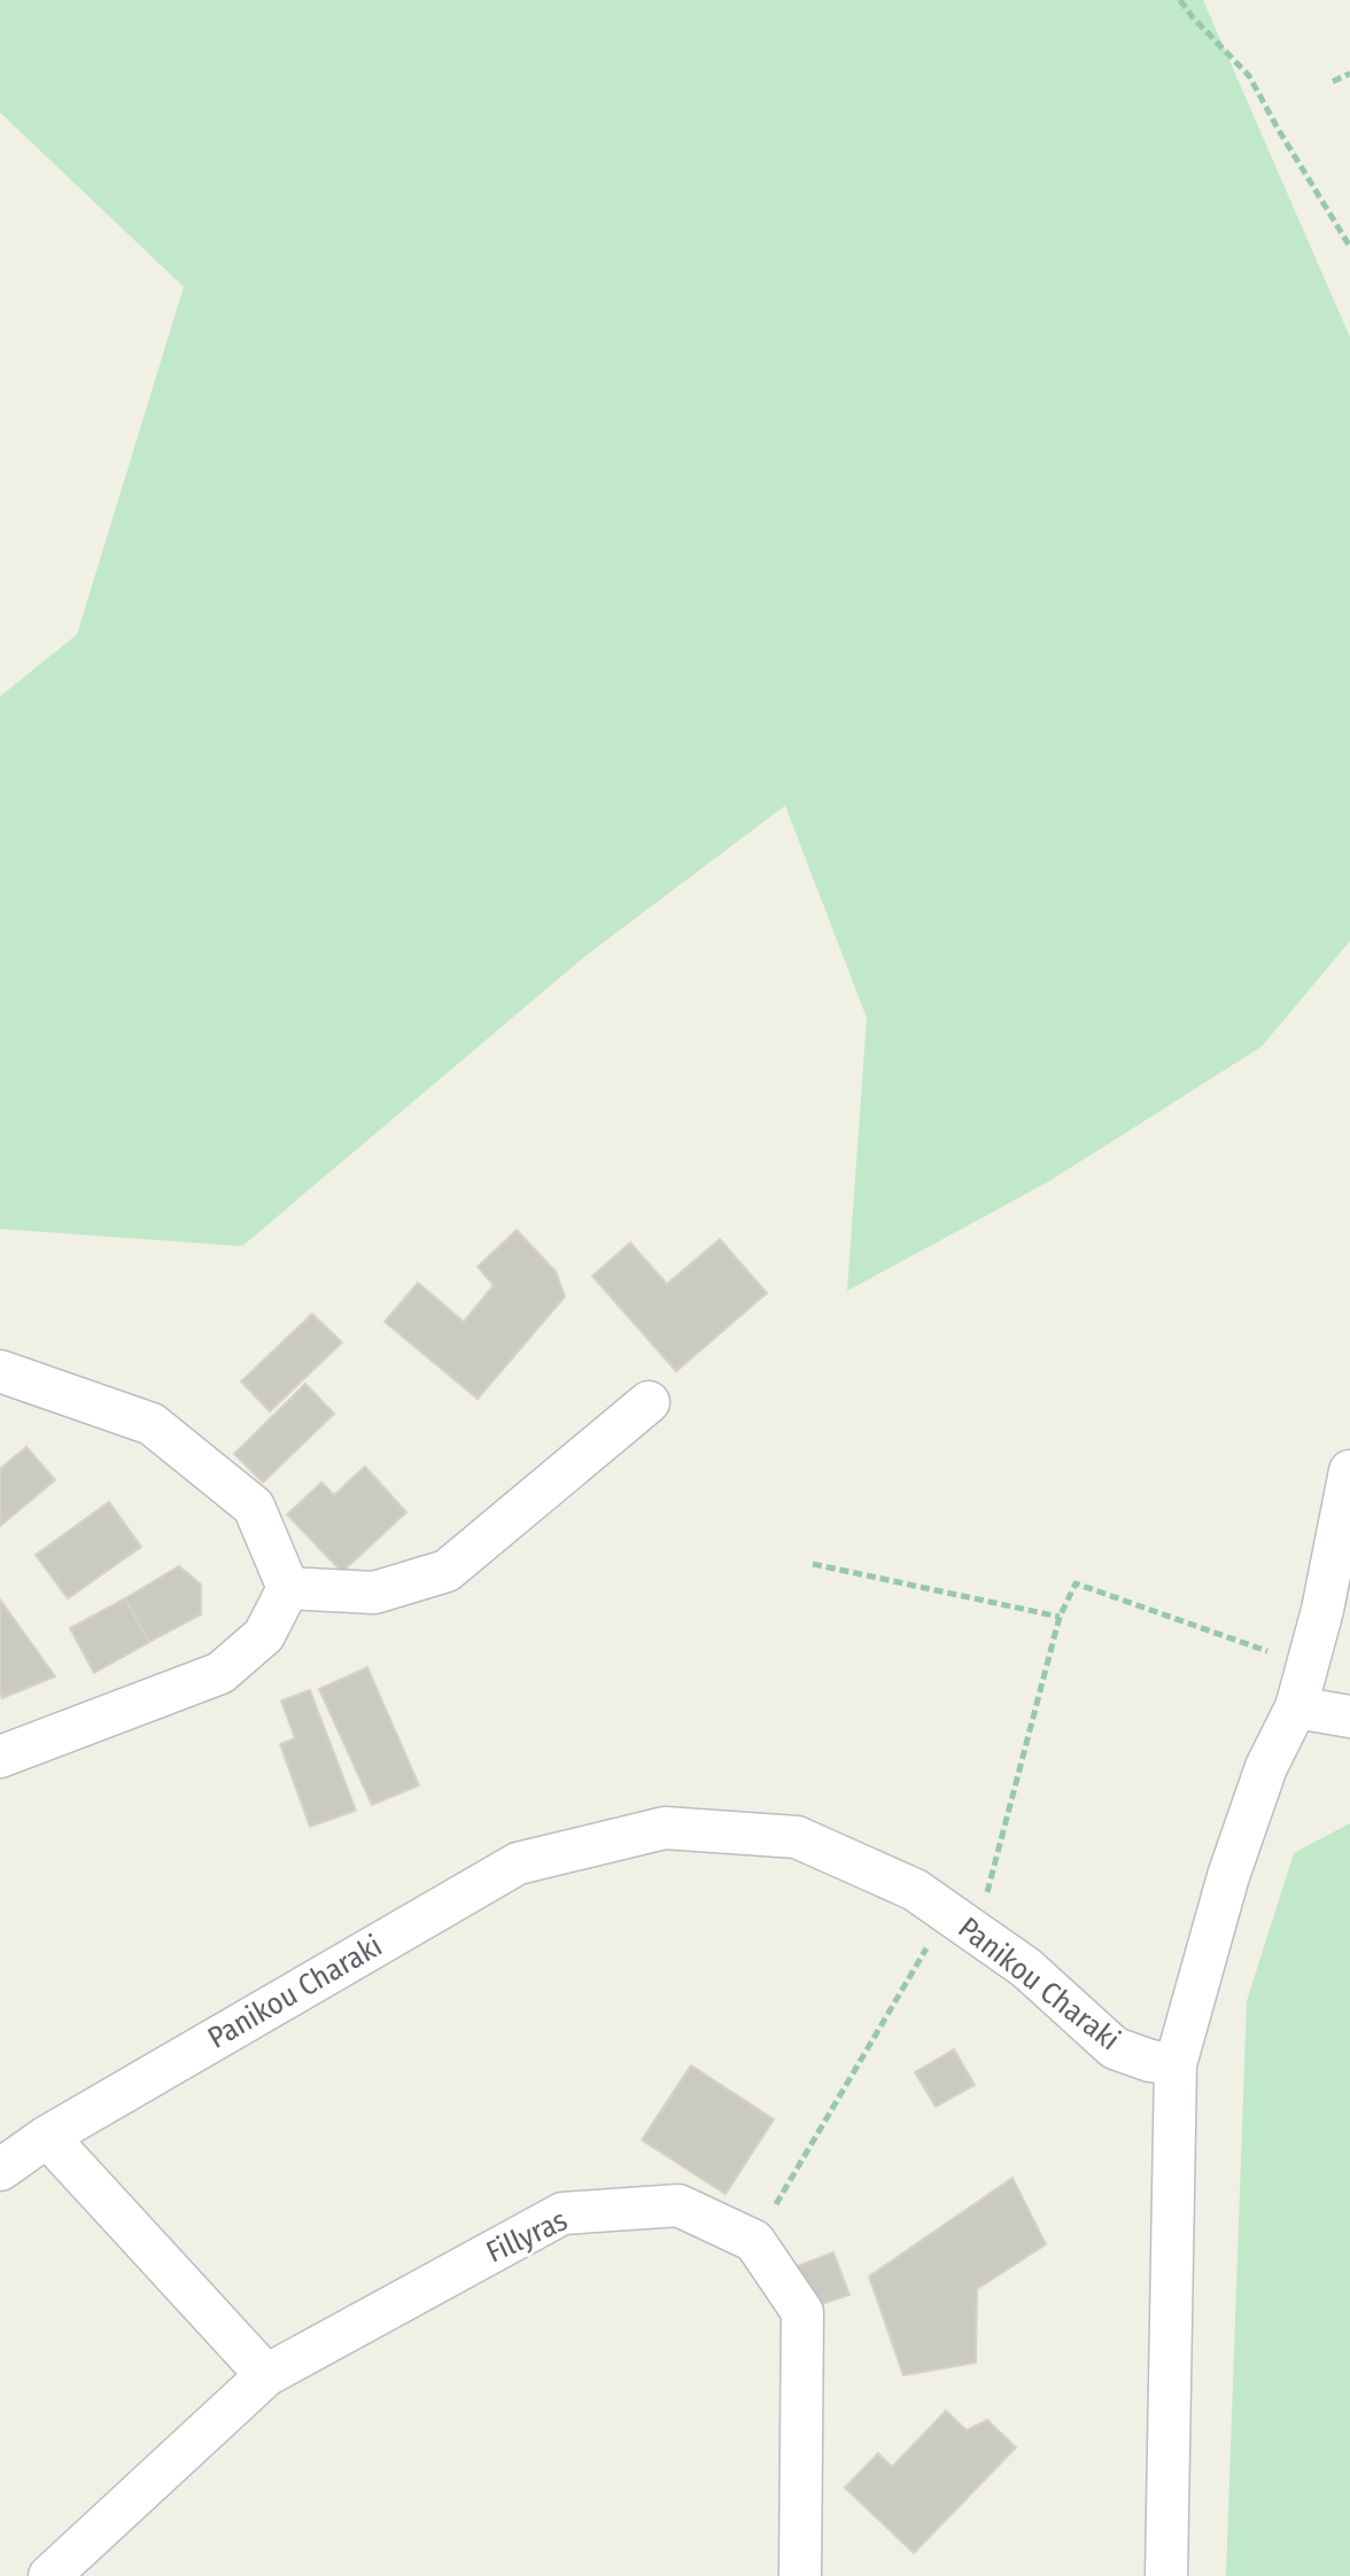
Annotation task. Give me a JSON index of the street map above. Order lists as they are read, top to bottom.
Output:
{
  "streets": {
    "street": ["Panikou Charaki", "Fillyras"]
  }
}
